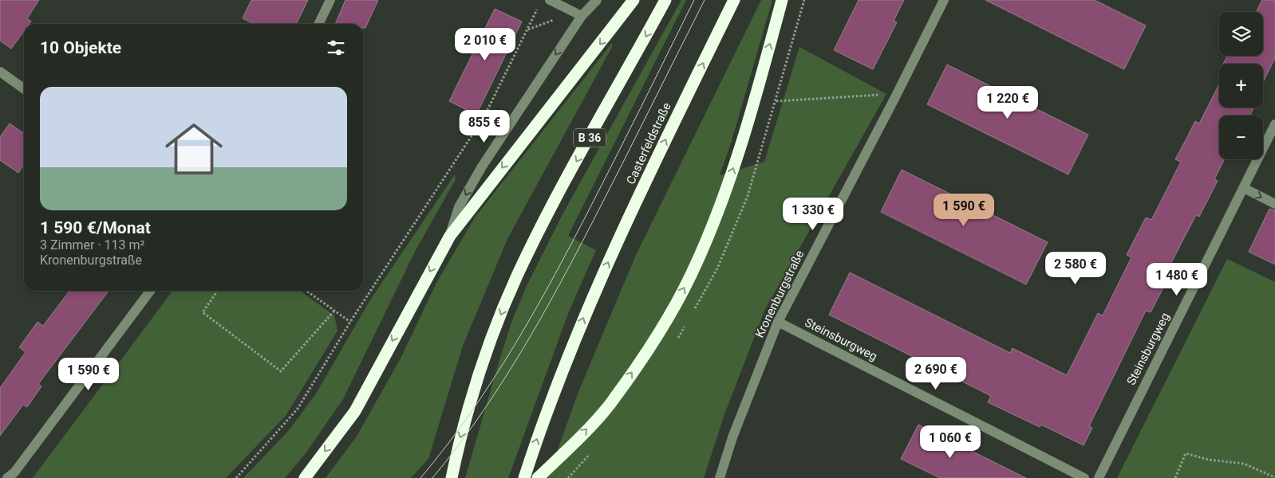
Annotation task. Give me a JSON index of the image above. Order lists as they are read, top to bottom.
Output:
{
  "streets": {
    "highway": ["B 36", "Casterfeldstraße"],
    "street": ["Kronenburgstraße", "Steinsburgweg"]
  },
  "crossings": [
    ["Kronenburgstraße", "Steinsburgweg"]
  ],
  "page": {
    "map_buttons": ["+", "−"],
    "heading": "10 Objekte",
    "price": [
      "2 010 €",
      "1 220 €",
      "855 €",
      "1 590 €",
      "1 330 €",
      "2 580 €",
      "1 480 €",
      "2 690 €",
      "1 590 €",
      "1 060 €"
    ],
    "list": [
      {
        "name": "1 590 €/Monat",
        "note": "3 Zimmer · 113 m² · Kronenburgstraße"
      }
    ]
  }
}
